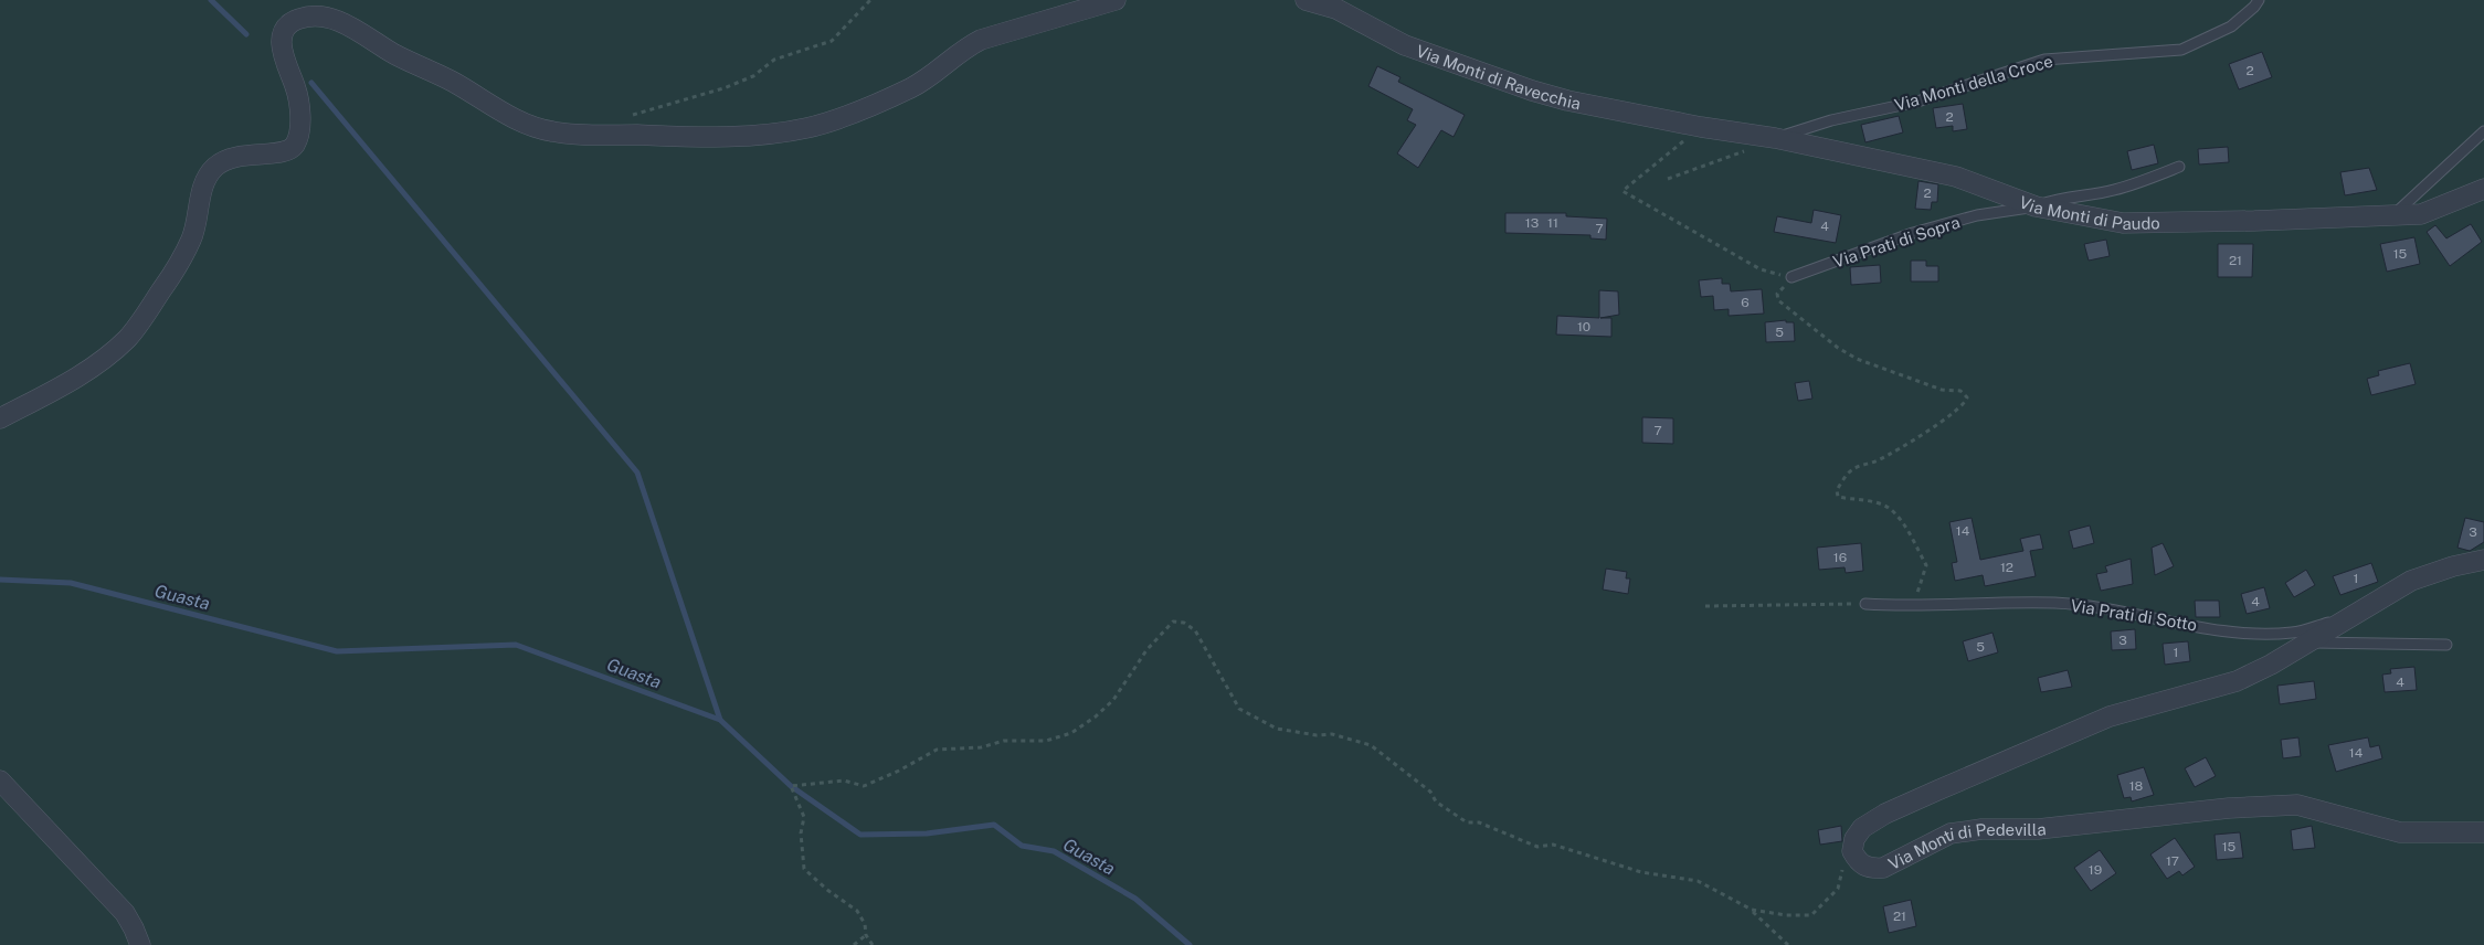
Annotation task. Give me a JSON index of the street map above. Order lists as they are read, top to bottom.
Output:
{
  "streets": {
    "street": ["Via Monti di Ravecchia", "Via Monti di Paudo", "Via Monti di Pedevilla"],
    "lane": ["Via Monti della Croce", "Via Prati di Sopra", "Via Prati di Sotto"]
  },
  "crossings": [
    ["Via Monti di Ravecchia", "Via Monti di Paudo"],
    ["Via Monti della Croce", "Via Monti di Paudo"],
    ["Via Monti di Paudo", "Via Prati di Sopra"]
  ],
  "water": ["Guasta"],
  "house_numbers": [
    "2",
    "2",
    "2",
    "13",
    "11",
    "4",
    "7",
    "15",
    "21",
    "6",
    "10",
    "5",
    "7",
    "14",
    "3",
    "16",
    "12",
    "1",
    "4",
    "3",
    "5",
    "1",
    "4",
    "14",
    "18",
    "15",
    "17",
    "19",
    "21"
  ]
}
